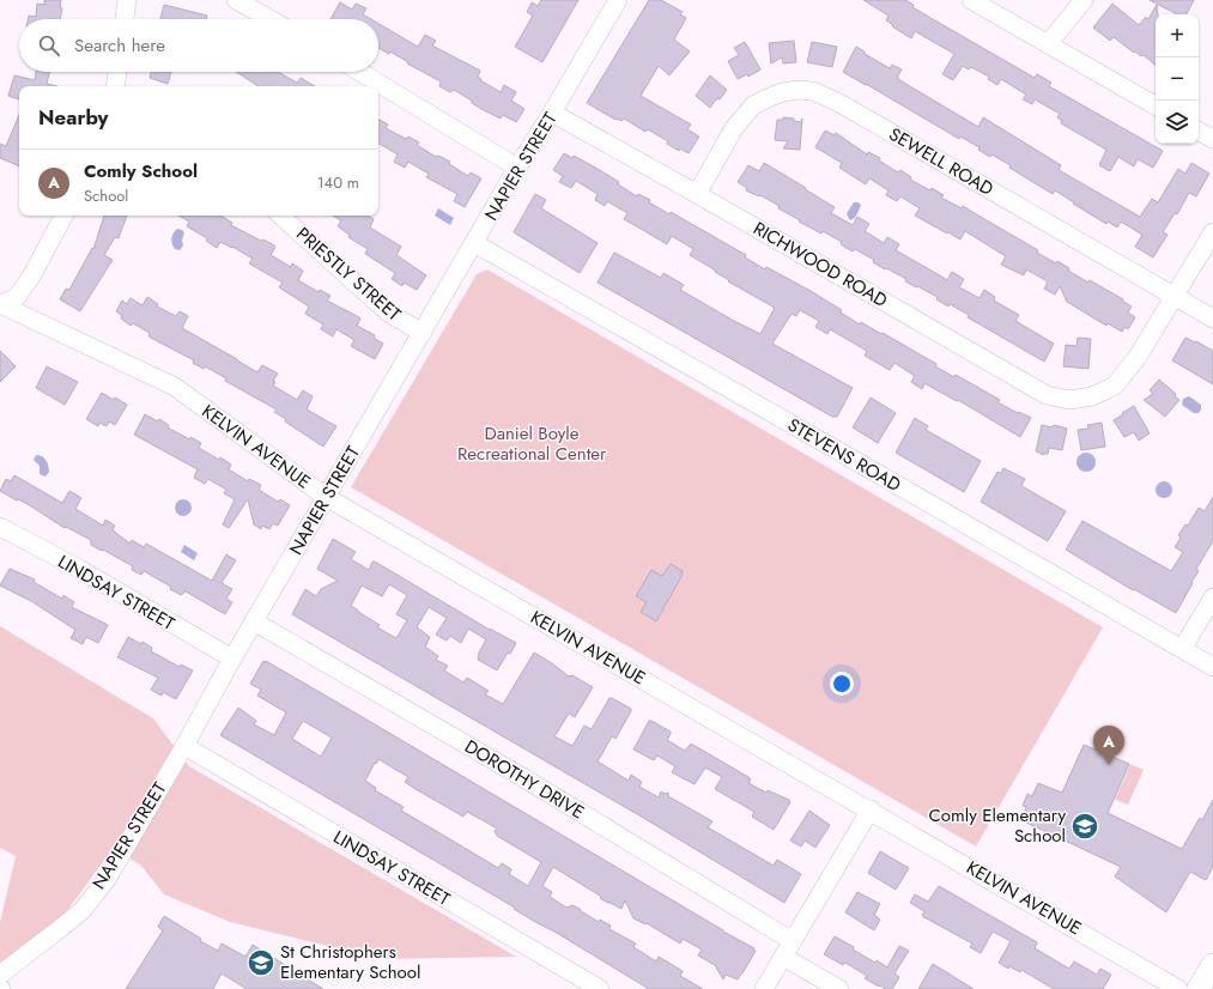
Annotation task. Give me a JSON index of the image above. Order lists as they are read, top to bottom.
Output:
{
  "streets": {
    "street": [
      "SEWELL ROAD",
      "NAPIER STREET",
      "RICHWOOD ROAD",
      "PRIESTLY STREET",
      "KELVIN AVENUE",
      "STEVENS ROAD",
      "LINDSAY STREET",
      "DOROTHY DRIVE"
    ]
  },
  "crossings": [
    ["SEWELL ROAD", "RICHWOOD ROAD"],
    ["NAPIER STREET", "RICHWOOD ROAD"],
    ["NAPIER STREET", "PRIESTLY STREET"],
    ["NAPIER STREET", "KELVIN AVENUE"],
    ["NAPIER STREET", "STEVENS ROAD"],
    ["NAPIER STREET", "LINDSAY STREET"],
    ["NAPIER STREET", "DOROTHY DRIVE"]
  ],
  "parks": ["Daniel Boyle Recreational Center"],
  "places": {
    "school or university": ["Comly Elementary School", "St Christophers Elementary School"]
  },
  "page": {
    "map_buttons": ["+", "−"],
    "search": "Search here",
    "heading": "Nearby",
    "list": [
      {
        "mark": "A",
        "name": "Comly School",
        "note": "School",
        "value": "140 m"
      }
    ],
    "pins": "A"
  }
}
